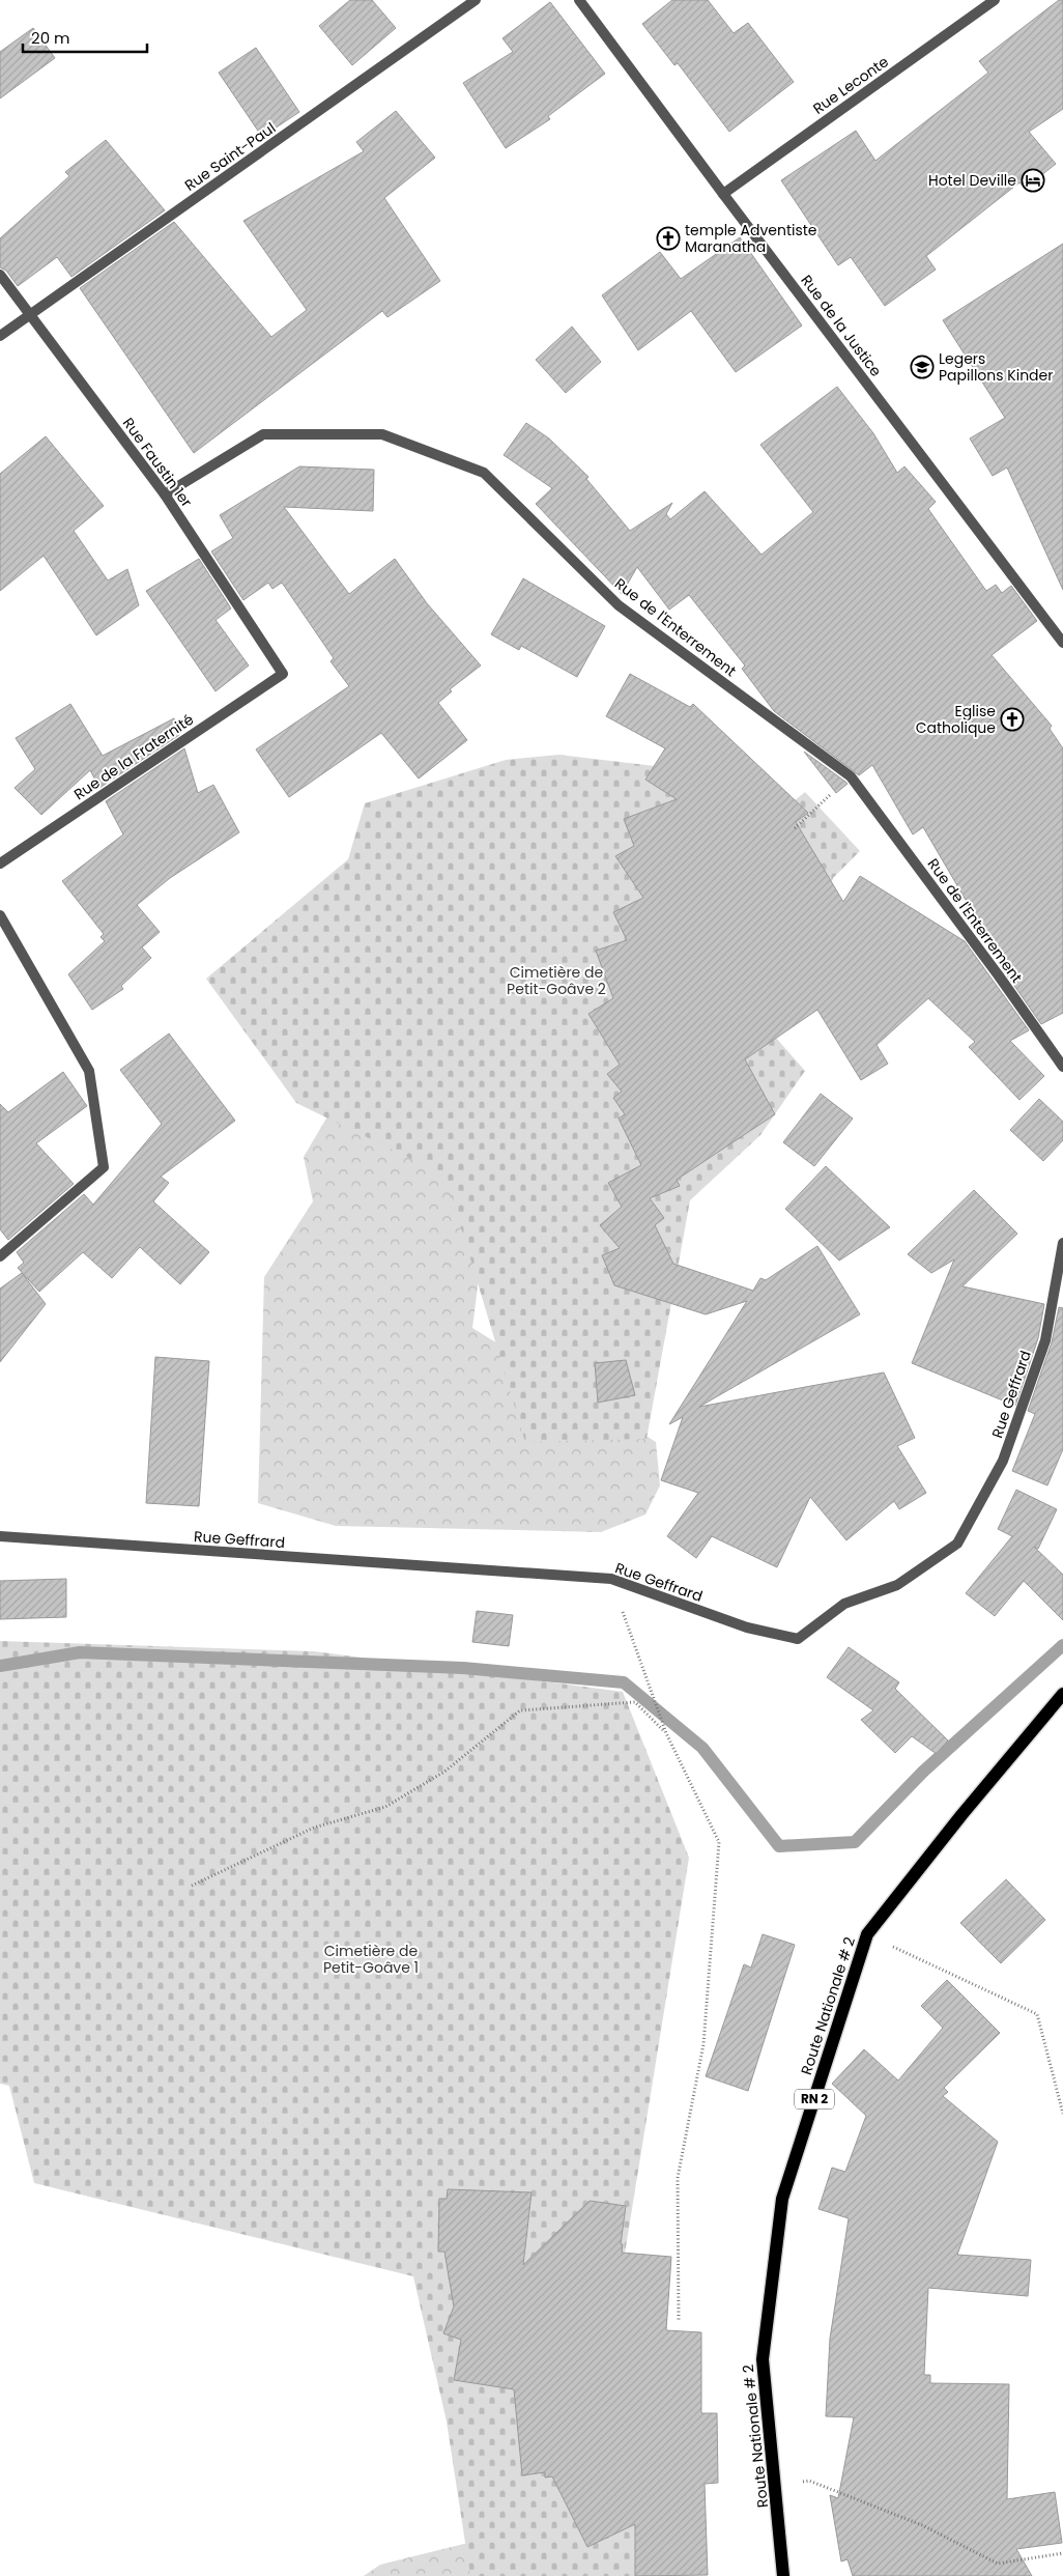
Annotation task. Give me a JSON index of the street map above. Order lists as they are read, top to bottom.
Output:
{
  "streets": {
    "main road": ["Route Nationale # 2", "RN 2"],
    "street": [
      "Rue Leconte",
      "Rue Saint-Paul",
      "Rue de la Justice",
      "Rue Faustin 1er",
      "Rue de l'Enterrement",
      "Rue de la Fraternité",
      "Rue Geffrard"
    ]
  },
  "crossings": [
    ["Rue Leconte", "Rue de la Justice"],
    ["Rue Saint-Paul", "Rue Faustin 1er"],
    ["Rue Faustin 1er", "Rue de l'Enterrement"],
    ["Rue Faustin 1er", "Rue de la Fraternité"]
  ],
  "parks": ["Cimetière de Petit-Goâve 2", "Cimetière de Petit-Goâve 1"],
  "places": {
    "hotel": ["Hotel Deville"],
    "church": ["temple Adventiste Maranatha", "Eglise Catholique"],
    "school or university": ["Legers Papillons Kinder"]
  },
  "scale_bar": "20 m"
}
